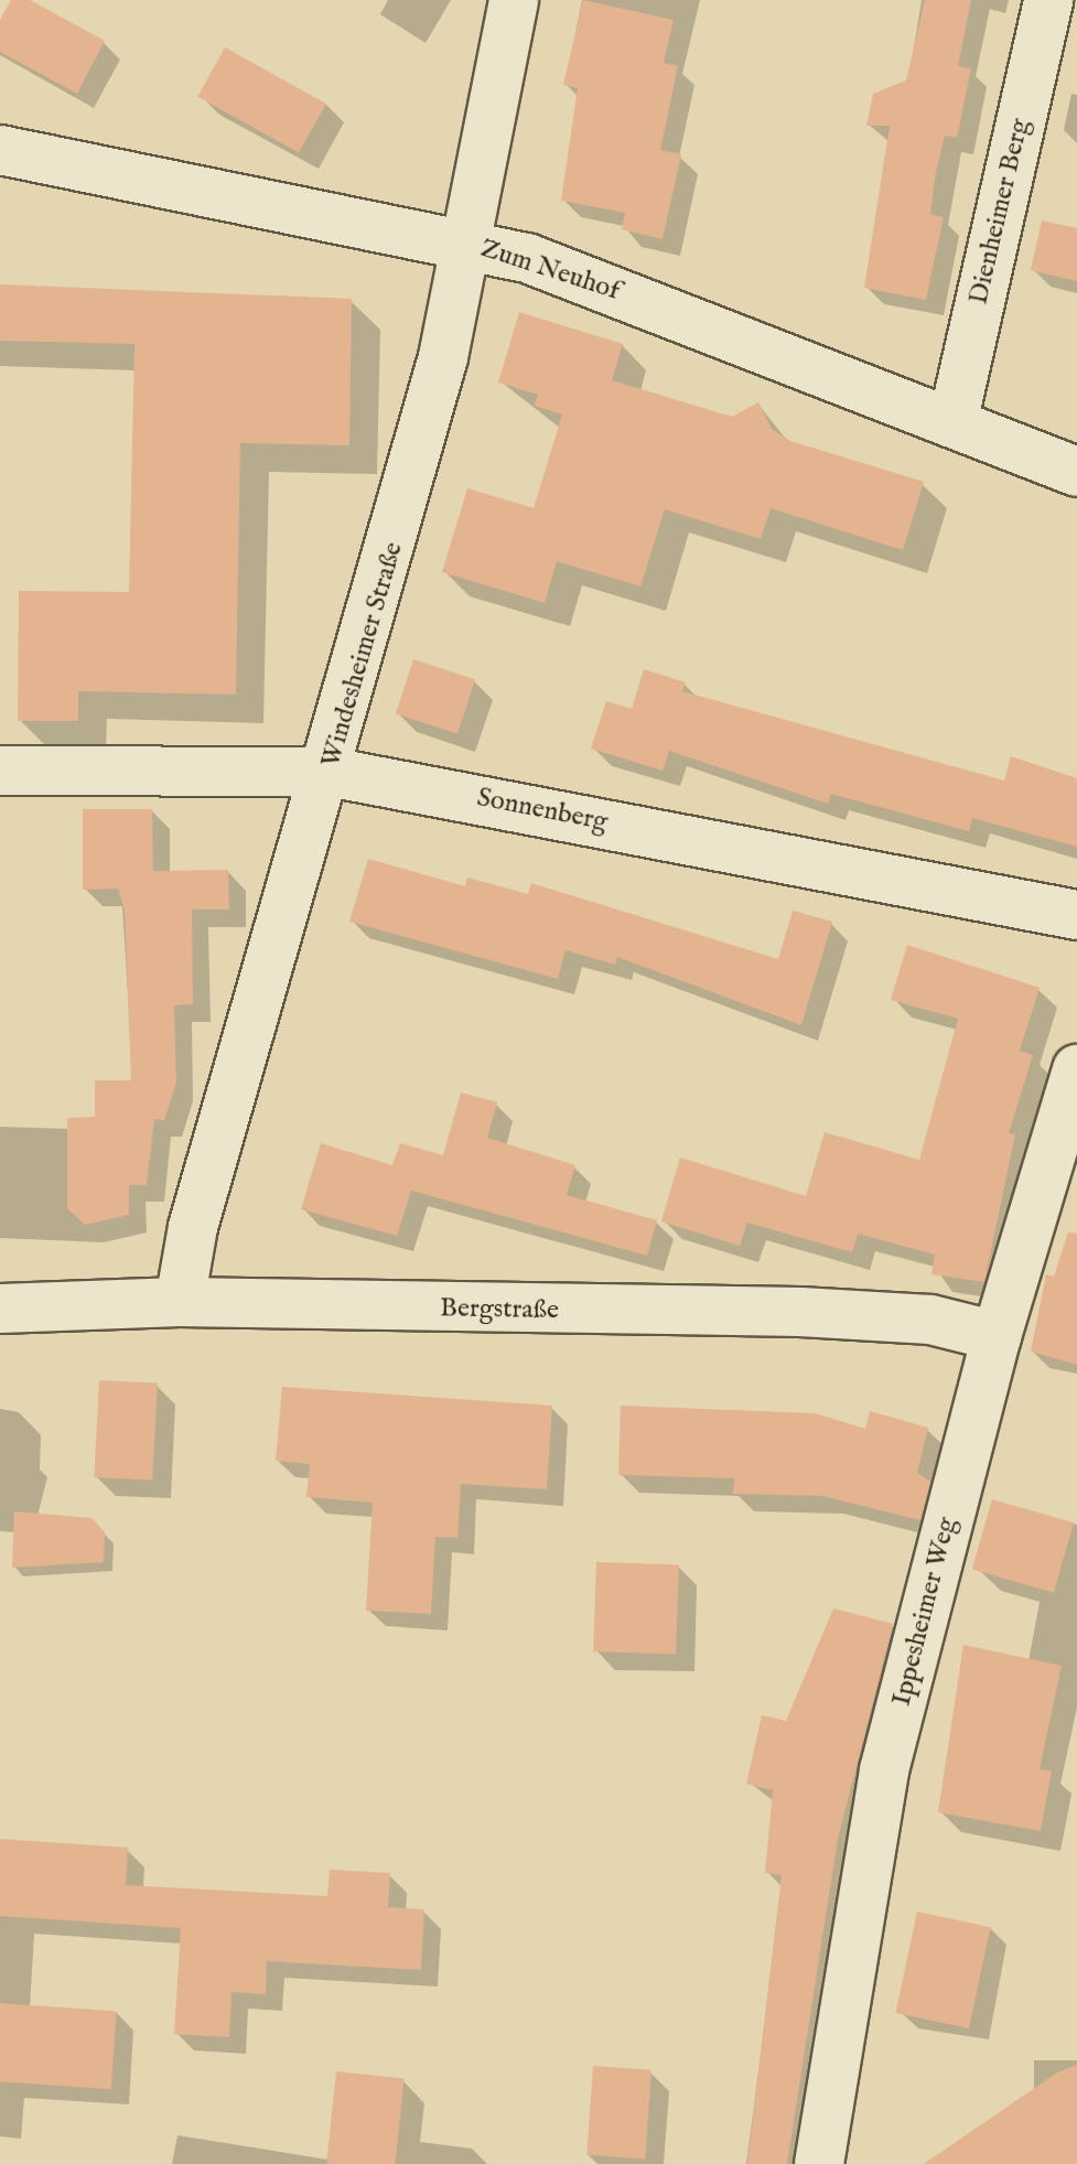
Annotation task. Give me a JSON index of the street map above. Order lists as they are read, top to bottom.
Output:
{
  "streets": {
    "street": [
      "Dienheimer Berg",
      "Zum Neuhof",
      "Windesheimer Straße",
      "Sonnenberg",
      "Bergstraße",
      "Ippesheimer Weg"
    ]
  },
  "crossings": [
    ["Dienheimer Berg", "Zum Neuhof"],
    ["Zum Neuhof", "Windesheimer Straße"],
    ["Windesheimer Straße", "Sonnenberg"],
    ["Windesheimer Straße", "Bergstraße"],
    ["Bergstraße", "Ippesheimer Weg"]
  ]
}
